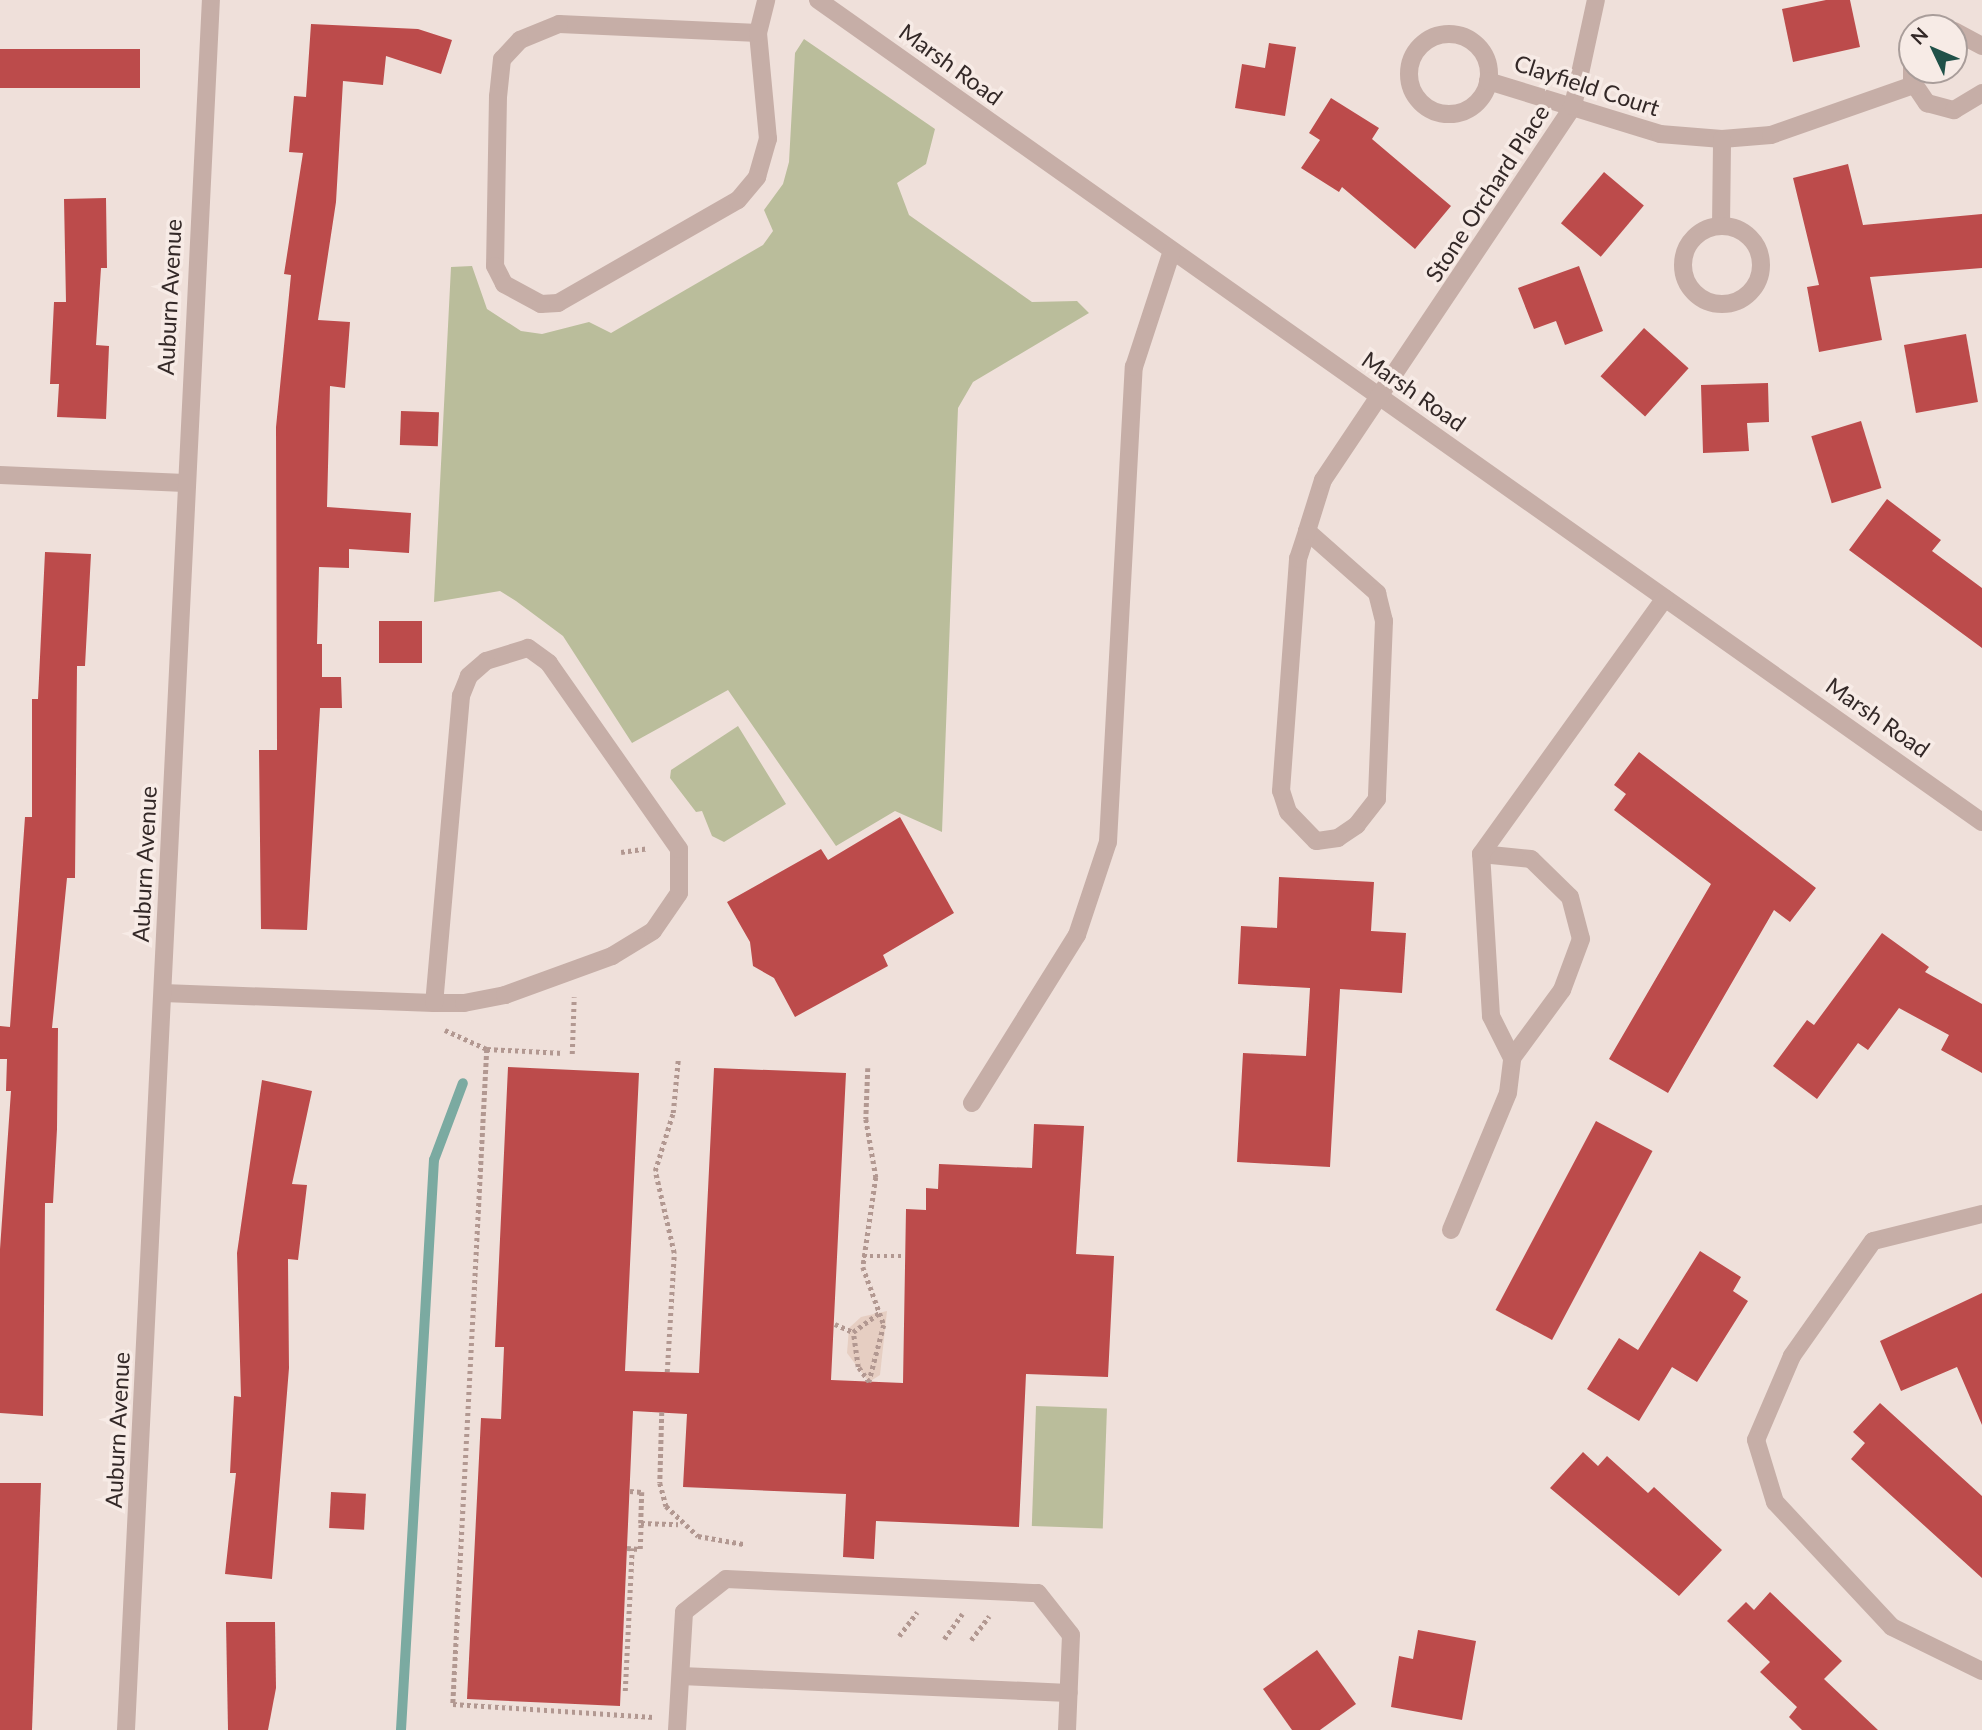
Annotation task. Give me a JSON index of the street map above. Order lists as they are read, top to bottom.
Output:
{
  "streets": {
    "street": [
      "Marsh Road",
      "Clayfield Court",
      "Stone Orchard Place",
      "Auburn Avenue"
    ]
  },
  "crossings": [
    ["Marsh Road", "Stone Orchard Place"],
    ["Clayfield Court", "Stone Orchard Place"]
  ],
  "north": "top left"
}
